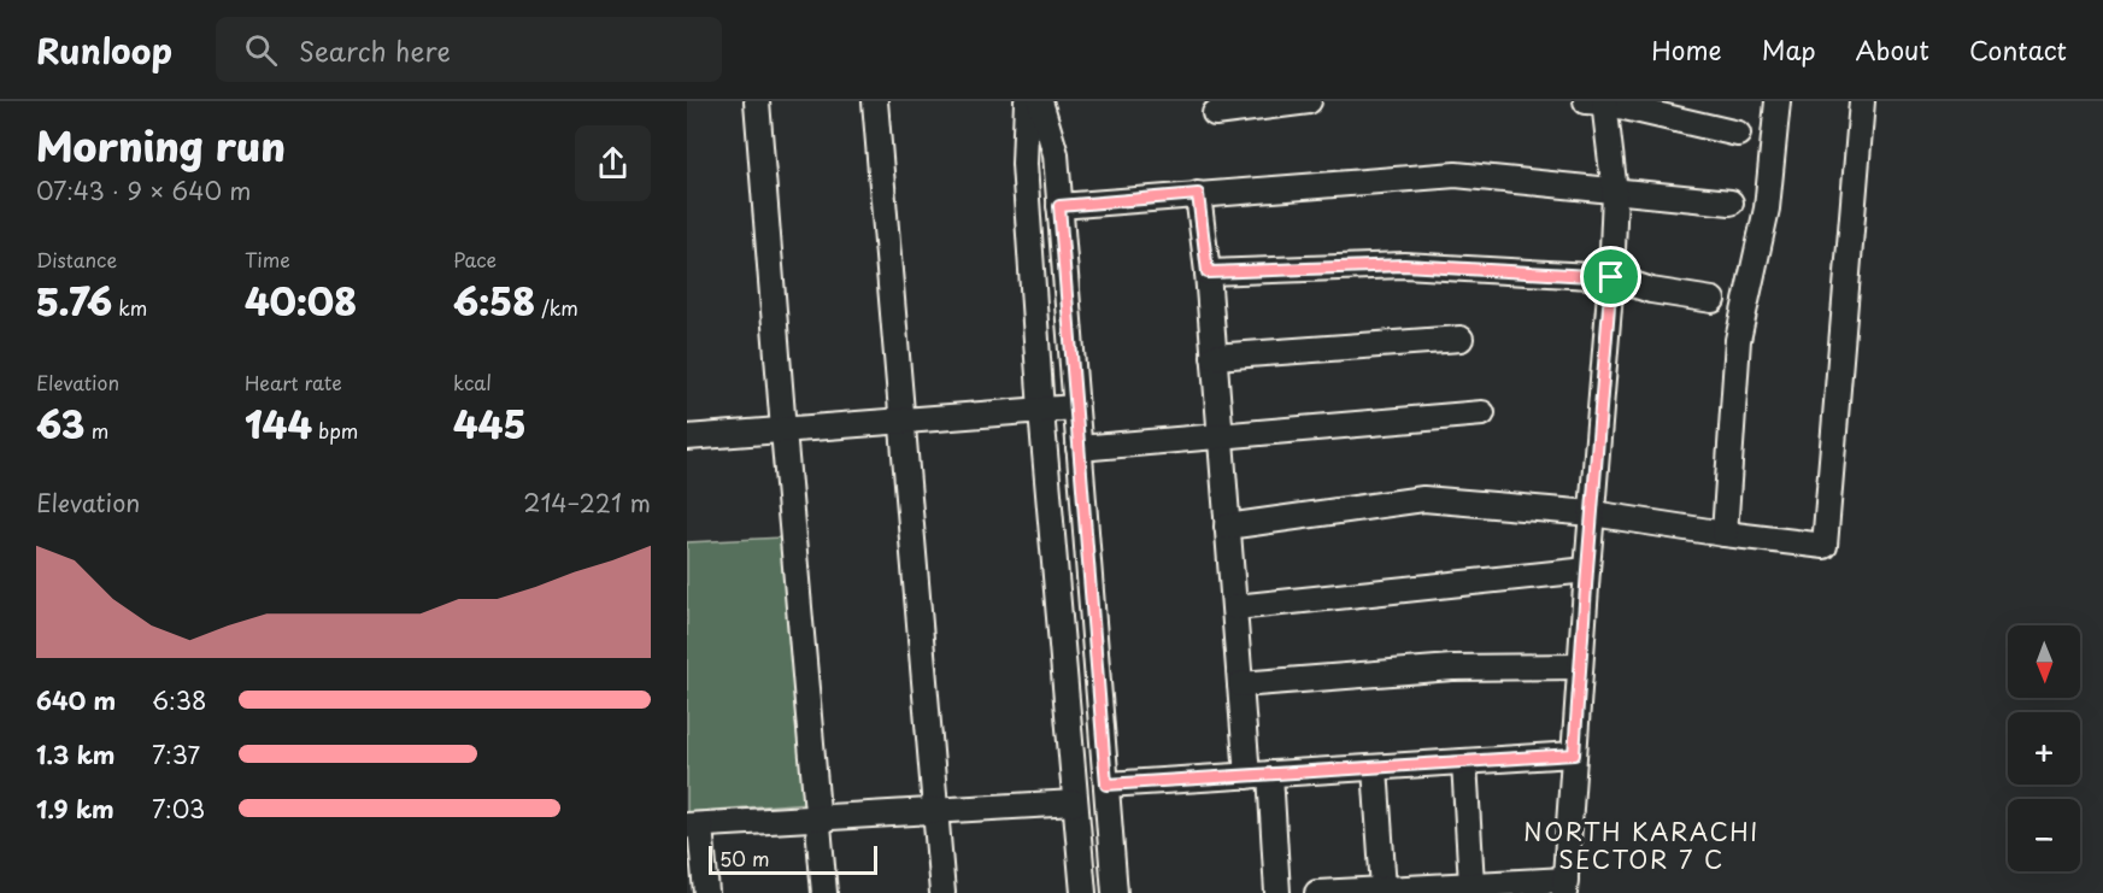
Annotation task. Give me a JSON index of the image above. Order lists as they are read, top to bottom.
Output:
{
  "districts": ["NORTH KARACHI SECTOR 7 C"],
  "scale_bar": "50 m",
  "north": "bottom",
  "page": {
    "header": "Runloop",
    "search": "Search here",
    "nav": [
      "Home",
      "Map",
      "About",
      "Contact"
    ],
    "heading": ["Morning run", "07:43 · 9 × 640 m"],
    "stats": [
      ["Distance", "5.76 km"],
      ["Time", "40:08"],
      ["Pace", "6:58 /km"],
      ["Elevation", "63 m"],
      ["Heart rate", "144 bpm"],
      ["kcal", "445"]
    ],
    "chart": ["Elevation", "214–221 m"],
    "map_buttons": ["+", "−"],
    "list": [
      {
        "name": "640 m",
        "note": "6:38"
      },
      {
        "name": "1.3 km",
        "note": "7:37"
      },
      {
        "name": "1.9 km",
        "note": "7:03"
      }
    ],
    "scale": "50 m"
  }
}
